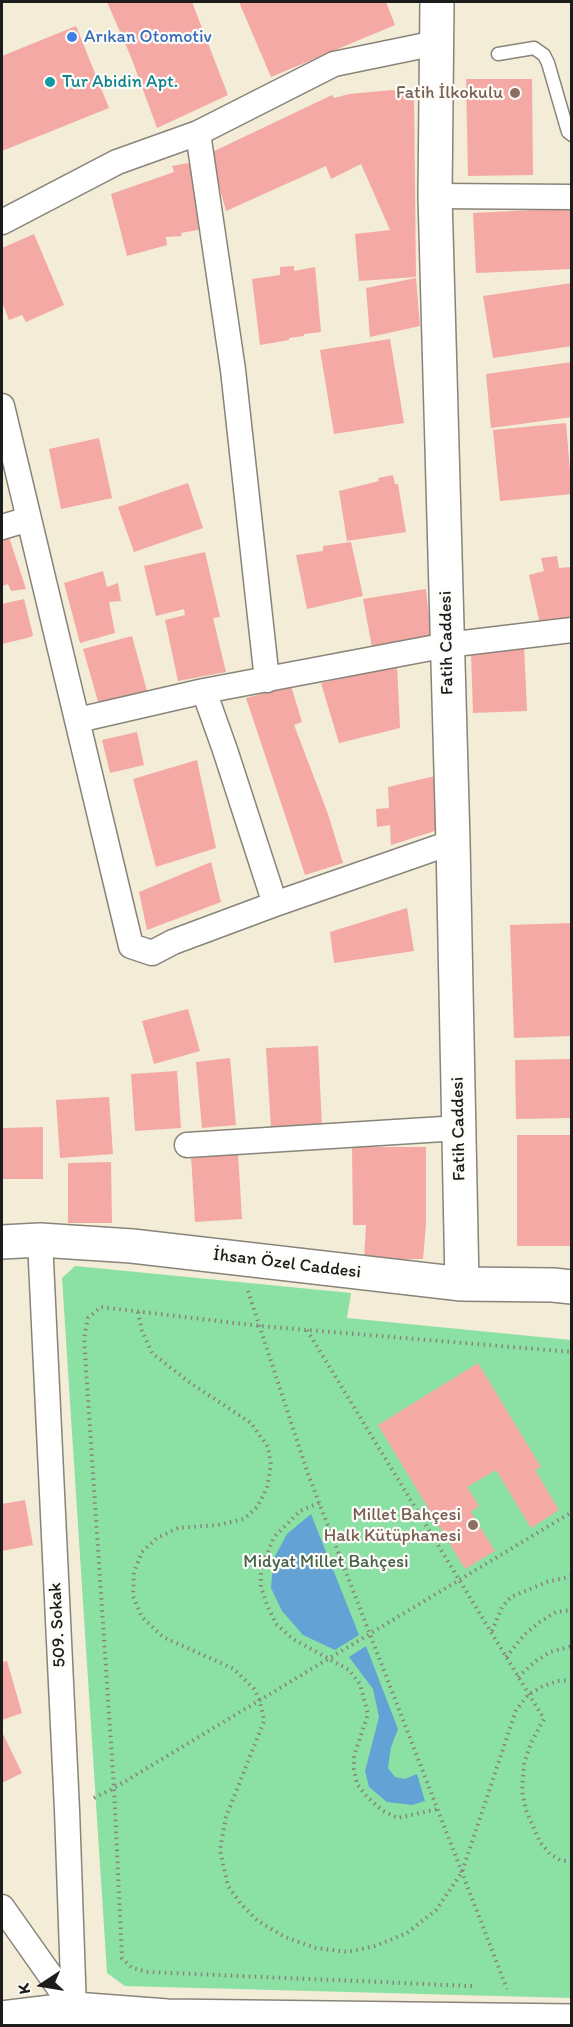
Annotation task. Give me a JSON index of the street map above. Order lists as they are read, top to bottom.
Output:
{
  "streets": {
    "street": ["Fatih Caddesi", "İhsan Özel Caddesi", "509. Sokak"]
  },
  "crossings": [
    ["Fatih Caddesi", "İhsan Özel Caddesi"],
    ["İhsan Özel Caddesi", "509. Sokak"]
  ],
  "parks": ["Midyat Millet Bahçesi"],
  "places": [
    "Arıkan Otomotiv",
    "Tur Abidin Apt.",
    "Fatih İlkokulu",
    "Millet Bahçesi Halk Kütüphanesi"
  ],
  "north": "left"
}
